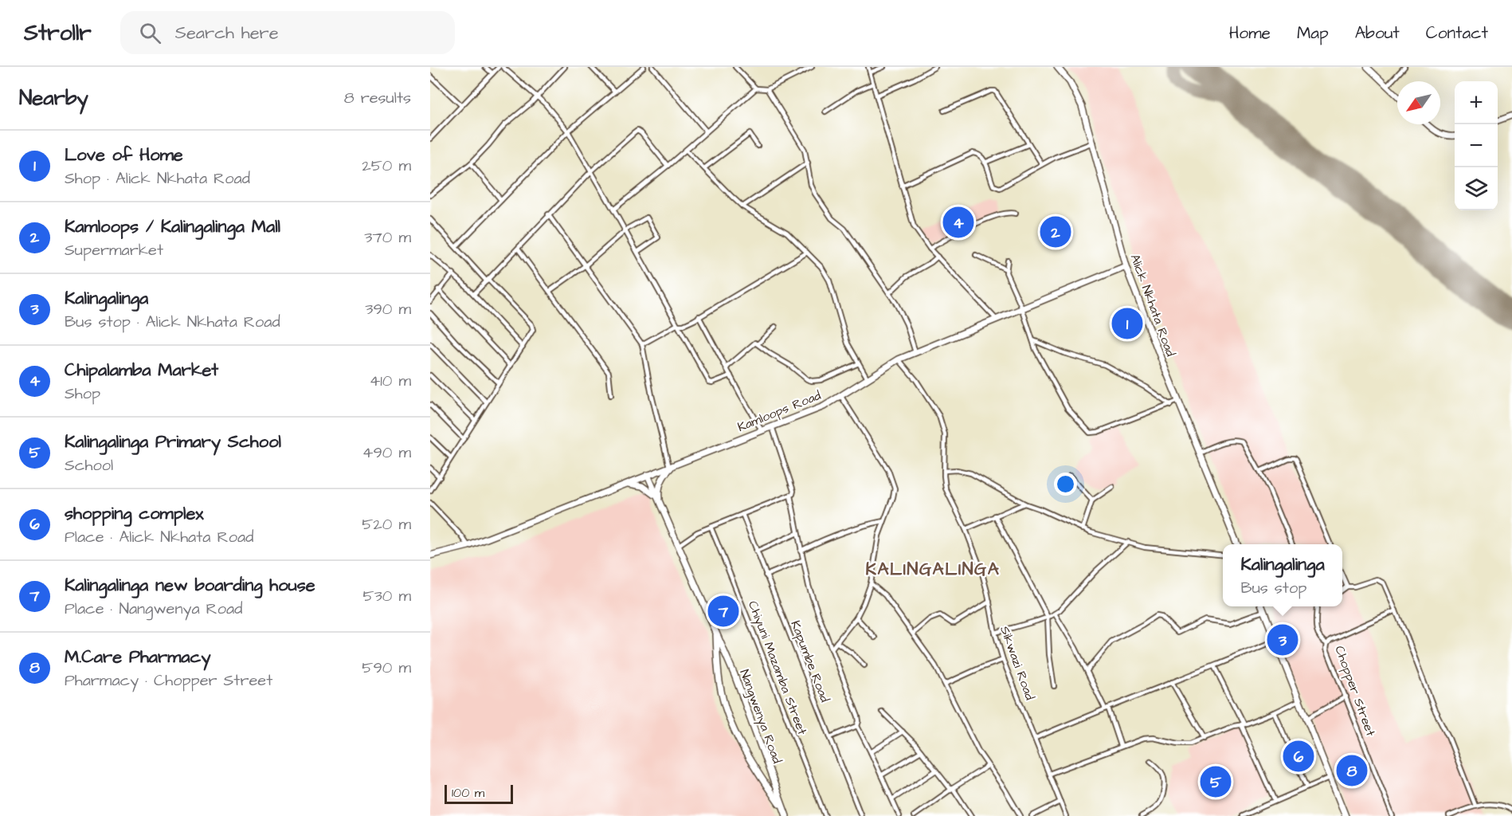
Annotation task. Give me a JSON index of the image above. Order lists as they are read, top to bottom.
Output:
{
  "streets": {
    "main road": ["Alick Nkhata Road", "Kamloops Road", "Nangwenya Road"],
    "street": [
      "Kapumbe Road",
      "Sikwazi Road",
      "Chiyuni Mazamba Street",
      "Chopper Street"
    ]
  },
  "crossings": [
    ["Alick Nkhata Road", "Kamloops Road"],
    ["Kamloops Road", "Sikwazi Road"],
    ["Kamloops Road", "Nangwenya Road"]
  ],
  "districts": ["KALINGALINGA"],
  "scale_bar": "100 m",
  "north": "bottom left",
  "page": {
    "header": "Strollr",
    "search": "Search here",
    "nav": [
      "Home",
      "Map",
      "About",
      "Contact"
    ],
    "heading": ["Nearby", "8 results"],
    "map_buttons": ["+", "−"],
    "list": [
      {
        "mark": "1",
        "name": "Love of Home",
        "note": "Shop · Alick Nkhata Road",
        "value": "250 m"
      },
      {
        "mark": "2",
        "name": "Kamloops / Kalingalinga Mall",
        "note": "Supermarket",
        "value": "370 m"
      },
      {
        "mark": "3",
        "name": "Kalingalinga",
        "note": "Bus stop · Alick Nkhata Road",
        "value": "390 m"
      },
      {
        "mark": "4",
        "name": "Chipalamba Market",
        "note": "Shop",
        "value": "410 m"
      },
      {
        "mark": "5",
        "name": "Kalingalinga Primary School",
        "note": "School",
        "value": "490 m"
      },
      {
        "mark": "6",
        "name": "shopping complex",
        "note": "Place · Alick Nkhata Road",
        "value": "520 m"
      },
      {
        "mark": "7",
        "name": "Kalingalinga new boarding house",
        "note": "Place · Nangwenya Road",
        "value": "530 m"
      },
      {
        "mark": "8",
        "name": "M.Care Pharmacy",
        "note": "Pharmacy · Chopper Street",
        "value": "590 m"
      }
    ],
    "pins": [
      "4",
      "2",
      "1",
      "7",
      "3",
      "6",
      "8",
      "5"
    ],
    "popup": ["Kalingalinga", "Bus stop"],
    "scale": "100 m"
  }
}
